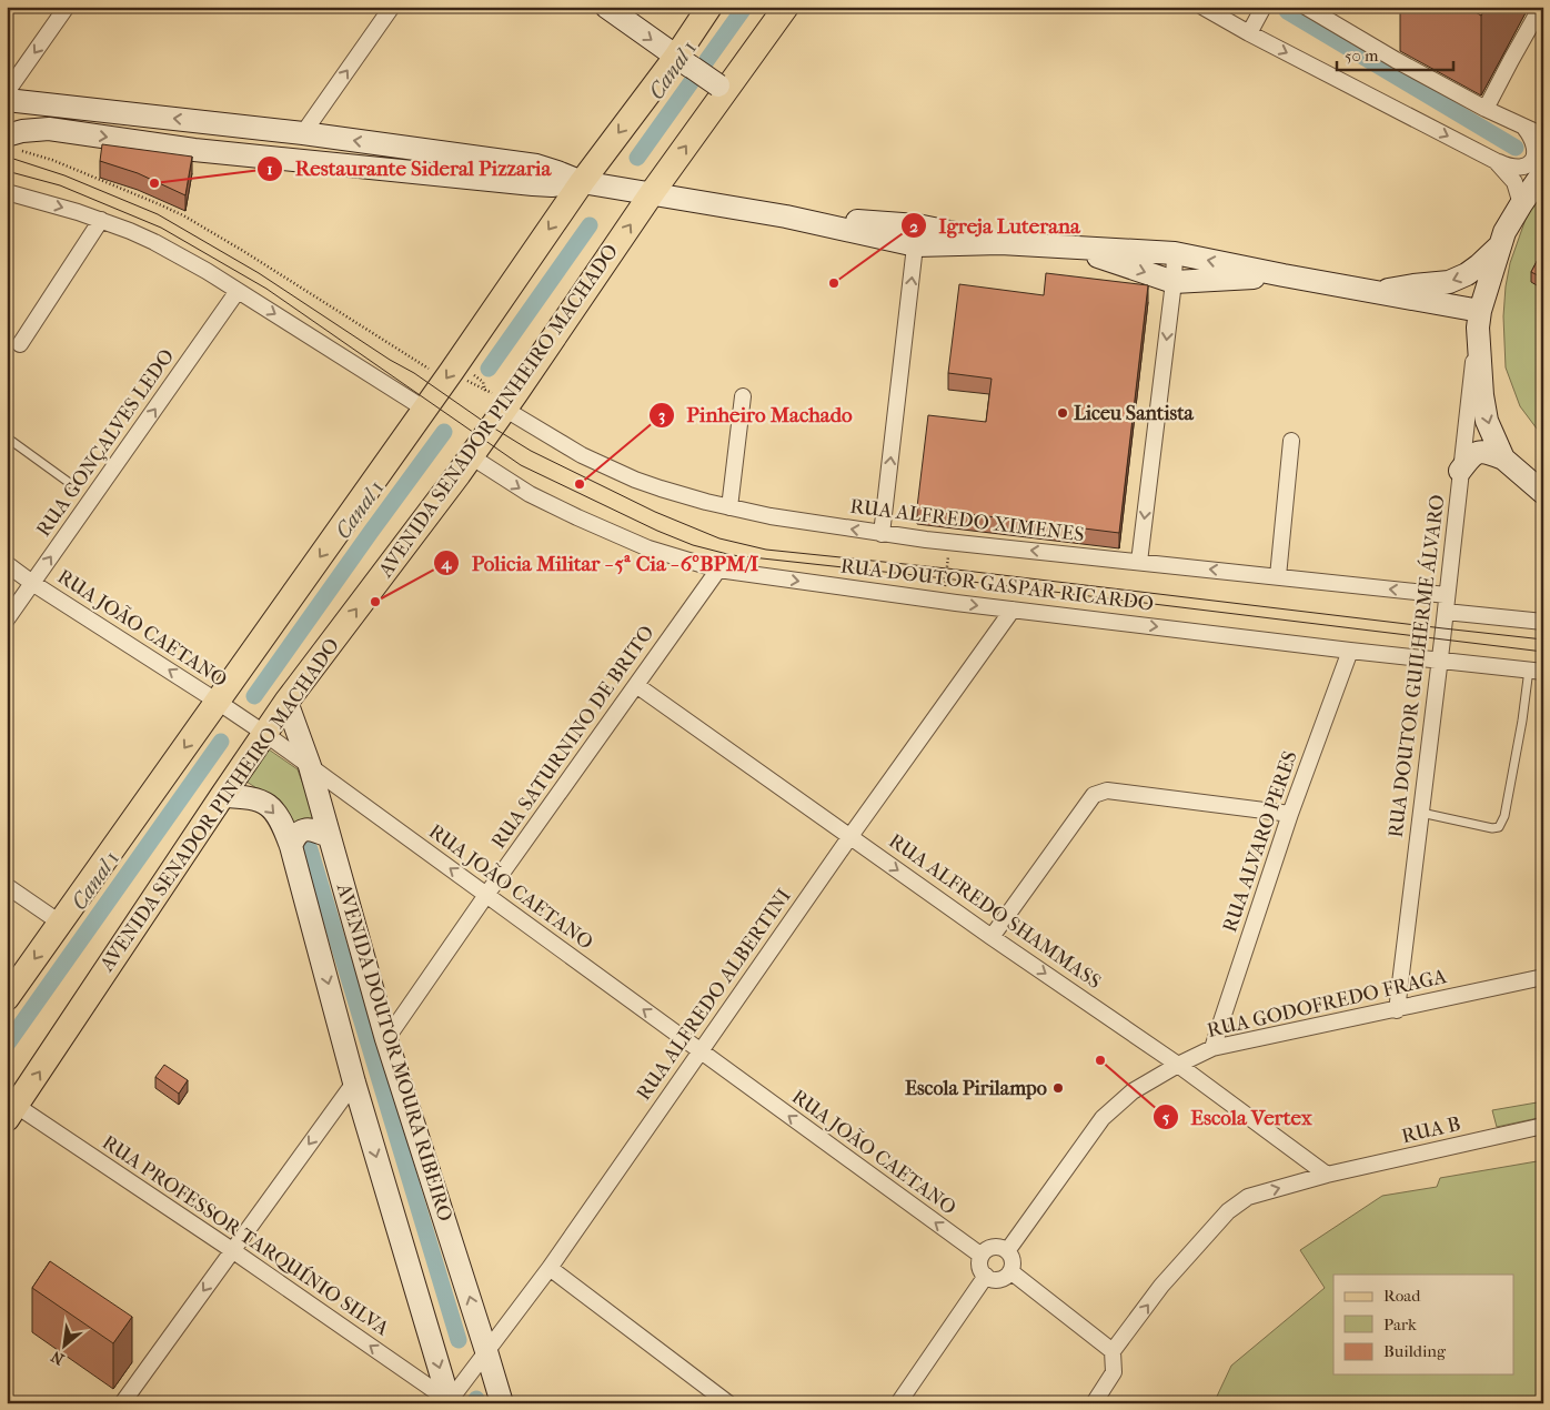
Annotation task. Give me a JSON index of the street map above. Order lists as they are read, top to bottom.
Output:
{
  "streets": {
    "main road": ["AVENIDA SENADOR PINHEIRO MACHADO"],
    "street": [
      "RUA GONÇALVES LEDO",
      "RUA ALFREDO XIMENES",
      "RUA DOUTOR GASPAR RICARDO",
      "RUA JOÃO CAETANO",
      "RUA DOUTOR GUILHERME ÁLVARO",
      "RUA SATURNINO DE BRITO",
      "RUA ALVARO PERES",
      "RUA ALFREDO SHAMMASS",
      "RUA ALFREDO ALBERTINI",
      "RUA GODOFREDO FRAGA",
      "AVENIDA DOUTOR MOURA RIBEIRO",
      "RUA B",
      "RUA PROFESSOR TARQUÍNIO SILVA"
    ]
  },
  "crossings": [
    ["AVENIDA SENADOR PINHEIRO MACHADO", "RUA ALFREDO XIMENES"],
    ["AVENIDA SENADOR PINHEIRO MACHADO", "RUA DOUTOR GASPAR RICARDO"],
    ["AVENIDA SENADOR PINHEIRO MACHADO", "RUA JOÃO CAETANO"],
    ["AVENIDA SENADOR PINHEIRO MACHADO", "AVENIDA DOUTOR MOURA RIBEIRO"],
    ["AVENIDA SENADOR PINHEIRO MACHADO", "RUA PROFESSOR TARQUÍNIO SILVA"],
    ["RUA GONÇALVES LEDO", "RUA JOÃO CAETANO"],
    ["RUA ALFREDO XIMENES", "RUA DOUTOR GUILHERME ÁLVARO"],
    ["RUA DOUTOR GASPAR RICARDO", "RUA DOUTOR GUILHERME ÁLVARO"],
    ["RUA DOUTOR GASPAR RICARDO", "RUA SATURNINO DE BRITO"],
    ["RUA DOUTOR GASPAR RICARDO", "RUA ALVARO PERES"],
    ["RUA DOUTOR GASPAR RICARDO", "RUA ALFREDO ALBERTINI"],
    ["RUA JOÃO CAETANO", "RUA SATURNINO DE BRITO"],
    ["RUA JOÃO CAETANO", "RUA ALFREDO ALBERTINI"],
    ["RUA JOÃO CAETANO", "RUA GODOFREDO FRAGA"],
    ["RUA JOÃO CAETANO", "AVENIDA DOUTOR MOURA RIBEIRO"],
    ["RUA DOUTOR GUILHERME ÁLVARO", "RUA GODOFREDO FRAGA"],
    ["RUA SATURNINO DE BRITO", "RUA ALFREDO SHAMMASS"],
    ["RUA SATURNINO DE BRITO", "AVENIDA DOUTOR MOURA RIBEIRO"],
    ["RUA ALVARO PERES", "RUA GODOFREDO FRAGA"],
    ["RUA ALFREDO SHAMMASS", "RUA ALFREDO ALBERTINI"],
    ["RUA ALFREDO SHAMMASS", "RUA GODOFREDO FRAGA"],
    ["RUA ALFREDO SHAMMASS", "RUA B"],
    ["RUA ALFREDO ALBERTINI", "AVENIDA DOUTOR MOURA RIBEIRO"],
    ["RUA ALFREDO ALBERTINI", "RUA PROFESSOR TARQUÍNIO SILVA"],
    ["AVENIDA DOUTOR MOURA RIBEIRO", "RUA PROFESSOR TARQUÍNIO SILVA"]
  ],
  "one_way": [
    "RUA GONÇALVES LEDO",
    "RUA ALFREDO XIMENES",
    "RUA DOUTOR GASPAR RICARDO",
    "RUA JOÃO CAETANO",
    "RUA ALFREDO SHAMMASS",
    "RUA B",
    "RUA PROFESSOR TARQUÍNIO SILVA"
  ],
  "water": ["Canal 1"],
  "places": [
    "Restaurante Sideral Pizzaria",
    "Igreja Luterana",
    "Liceu Santista",
    "Pinheiro Machado",
    "Policia Militar - 5ª Cia - 6ºBPM/I",
    "Escola Vertex",
    "Escola Pirilampo"
  ],
  "legend": ["Road", "Park", "Building"],
  "scale_bar": "50 m",
  "north": "bottom left"
}
